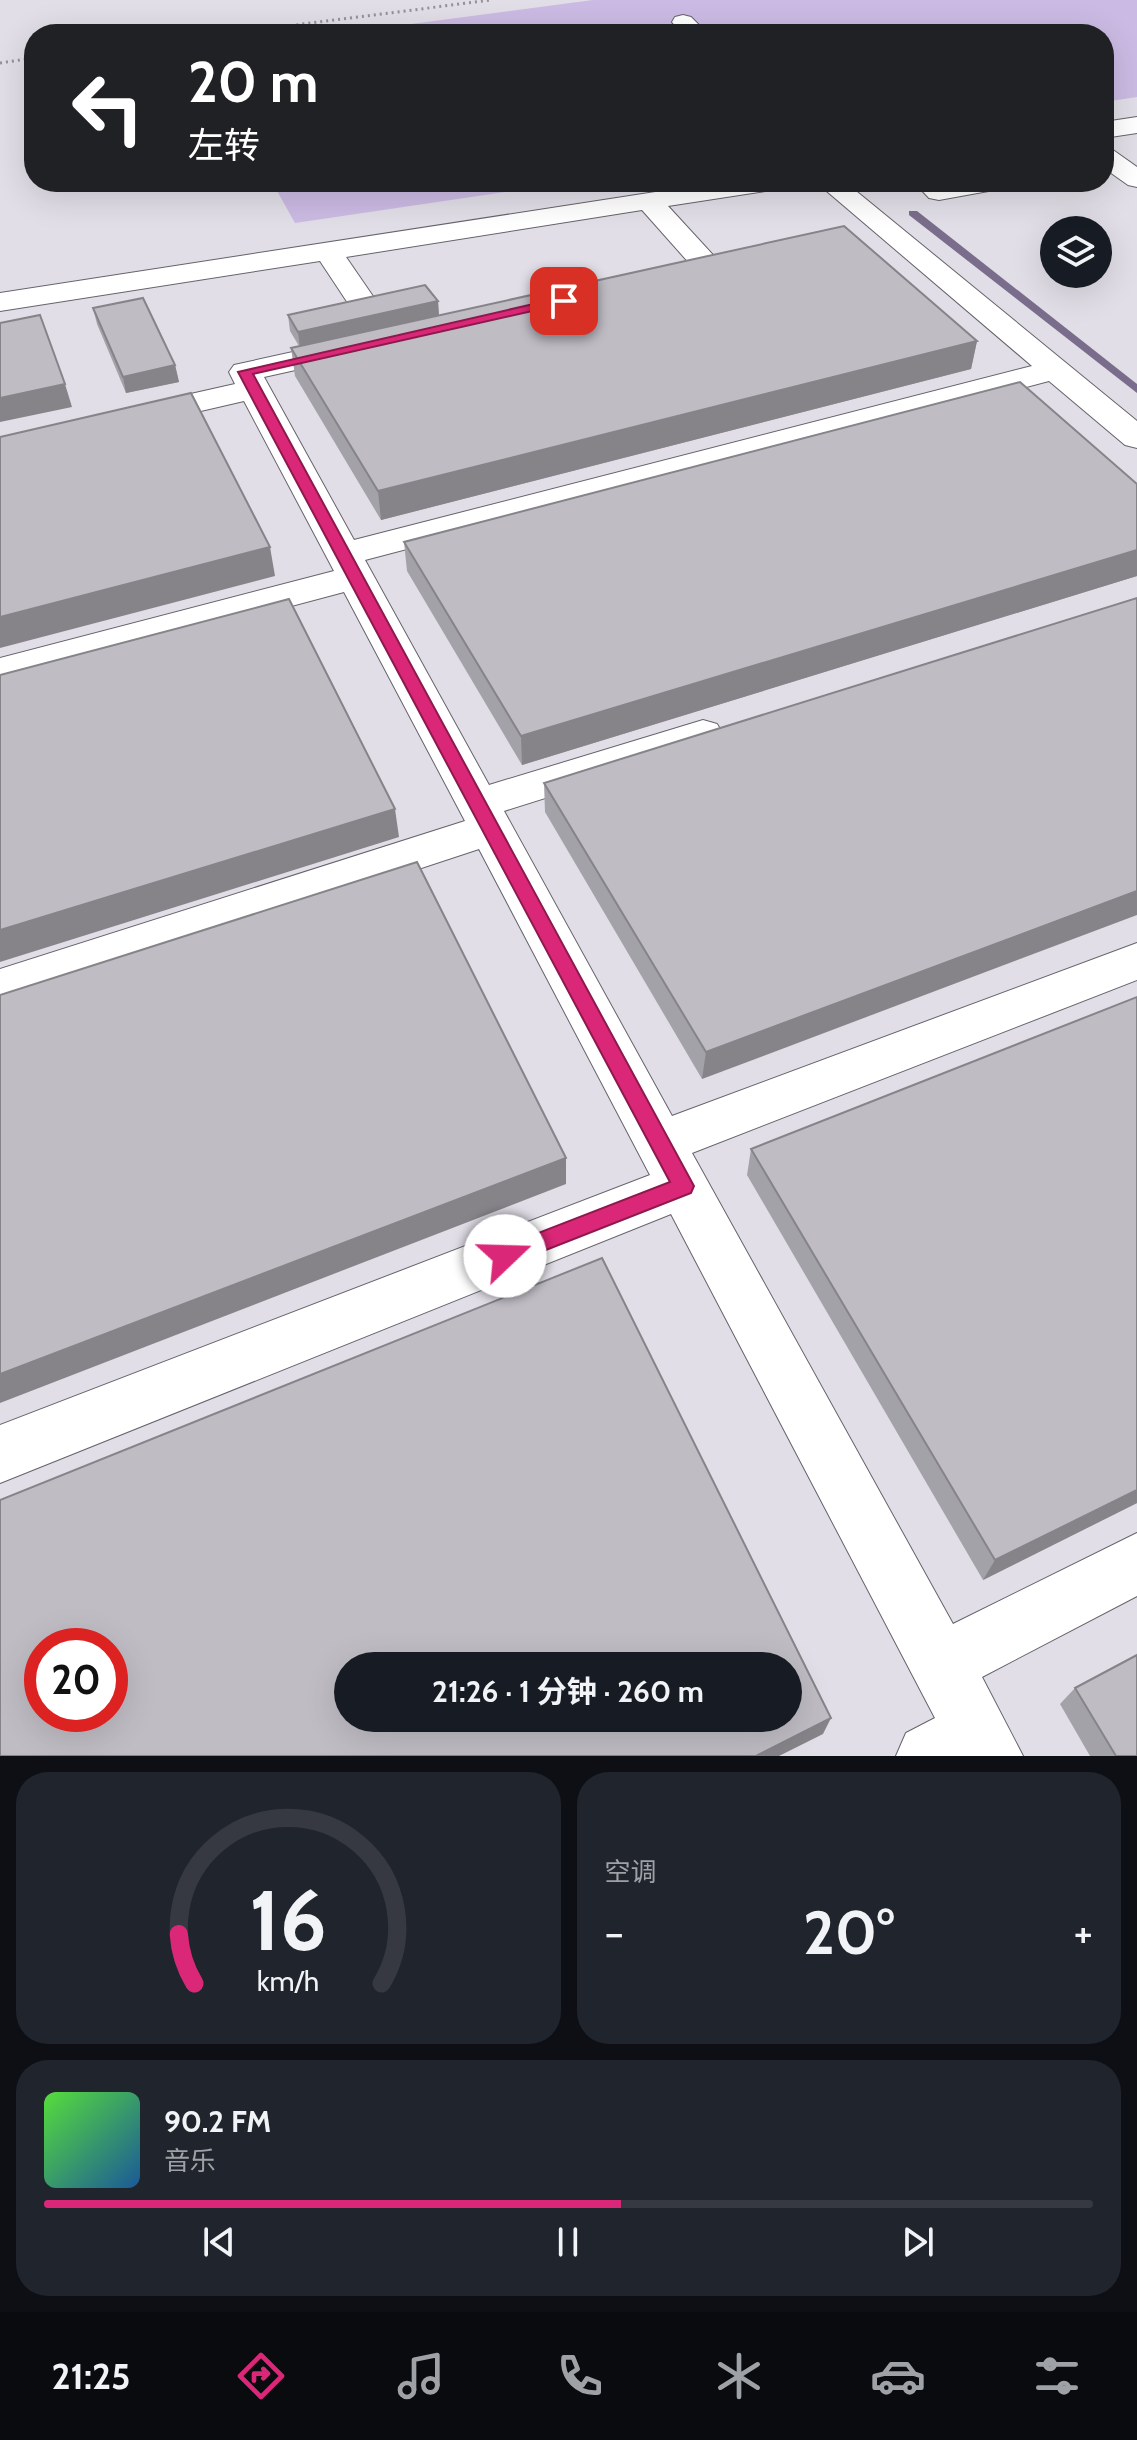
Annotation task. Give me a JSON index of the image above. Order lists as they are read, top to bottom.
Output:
{
  "page": {
    "turn": ["20 m", "左转"],
    "limit": "20",
    "trip": "21:26 · 1 分钟 · 260 m",
    "tile": "空调",
    "heat": ["−", "20°", "+"],
    "song": ["90.2 FM", "音乐"],
    "tabs": "21:25",
    "gauge": ["16", "km/h"]
  }
}
